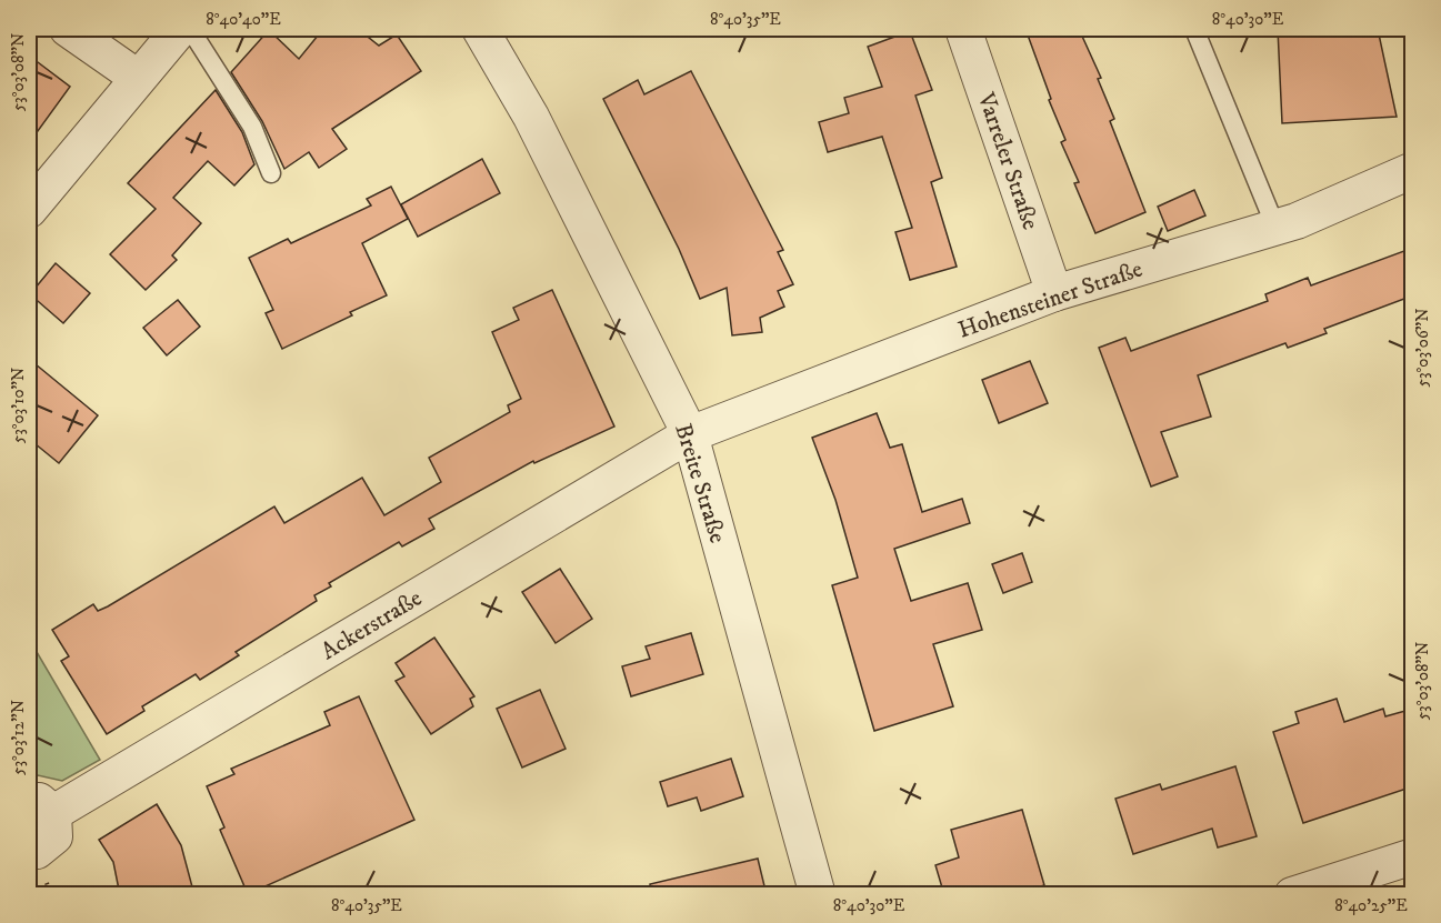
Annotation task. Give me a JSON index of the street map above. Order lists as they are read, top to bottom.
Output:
{
  "streets": {
    "street": [
      "Varreler Straße",
      "Hohensteiner Straße",
      "Breite Straße",
      "Ackerstraße"
    ]
  },
  "crossings": [
    ["Varreler Straße", "Hohensteiner Straße"],
    ["Hohensteiner Straße", "Breite Straße"],
    ["Hohensteiner Straße", "Ackerstraße"],
    ["Breite Straße", "Ackerstraße"]
  ],
  "coordinates": [
    "8°40'40\"E",
    "8°40'35\"E",
    "8°40'30\"E",
    "53°03'08\"N",
    "53°03'06\"N",
    "53°03'10\"N",
    "53°03'12\"N",
    "8°40'25\"E"
  ]
}
